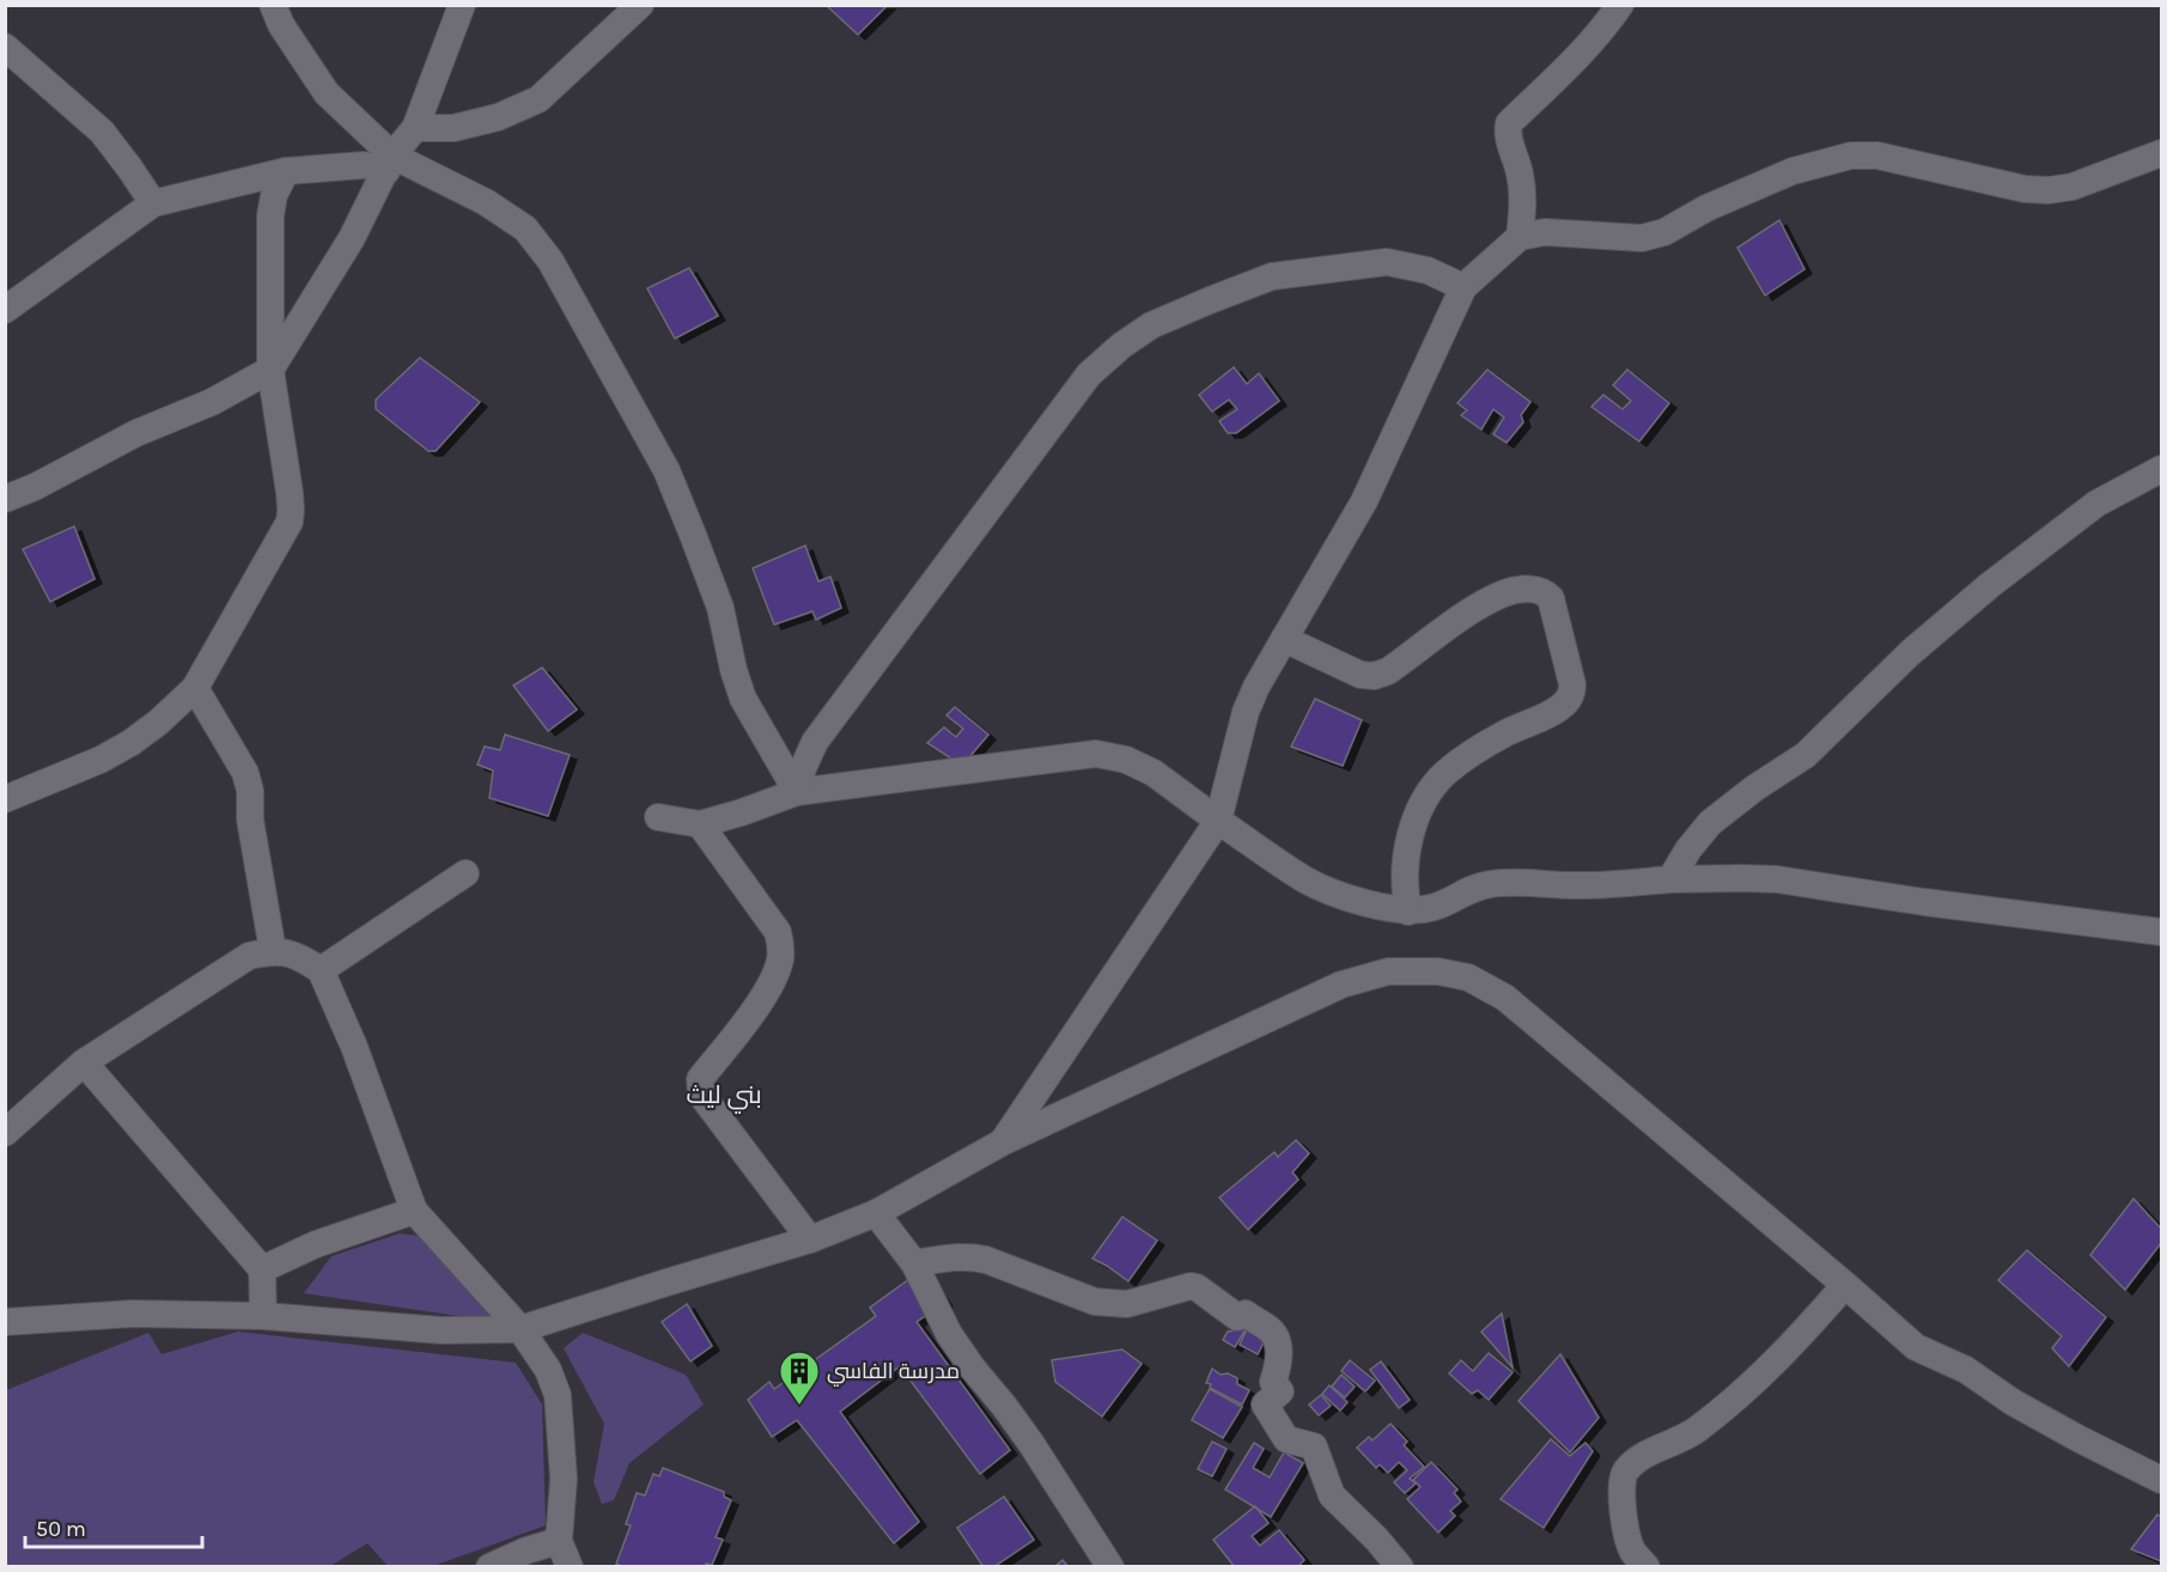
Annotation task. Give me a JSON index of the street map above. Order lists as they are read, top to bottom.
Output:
{
  "districts": ["بني ليث"],
  "places": {
    "building": ["مدرسة الفاسي"]
  },
  "scale_bar": "50 m"
}
